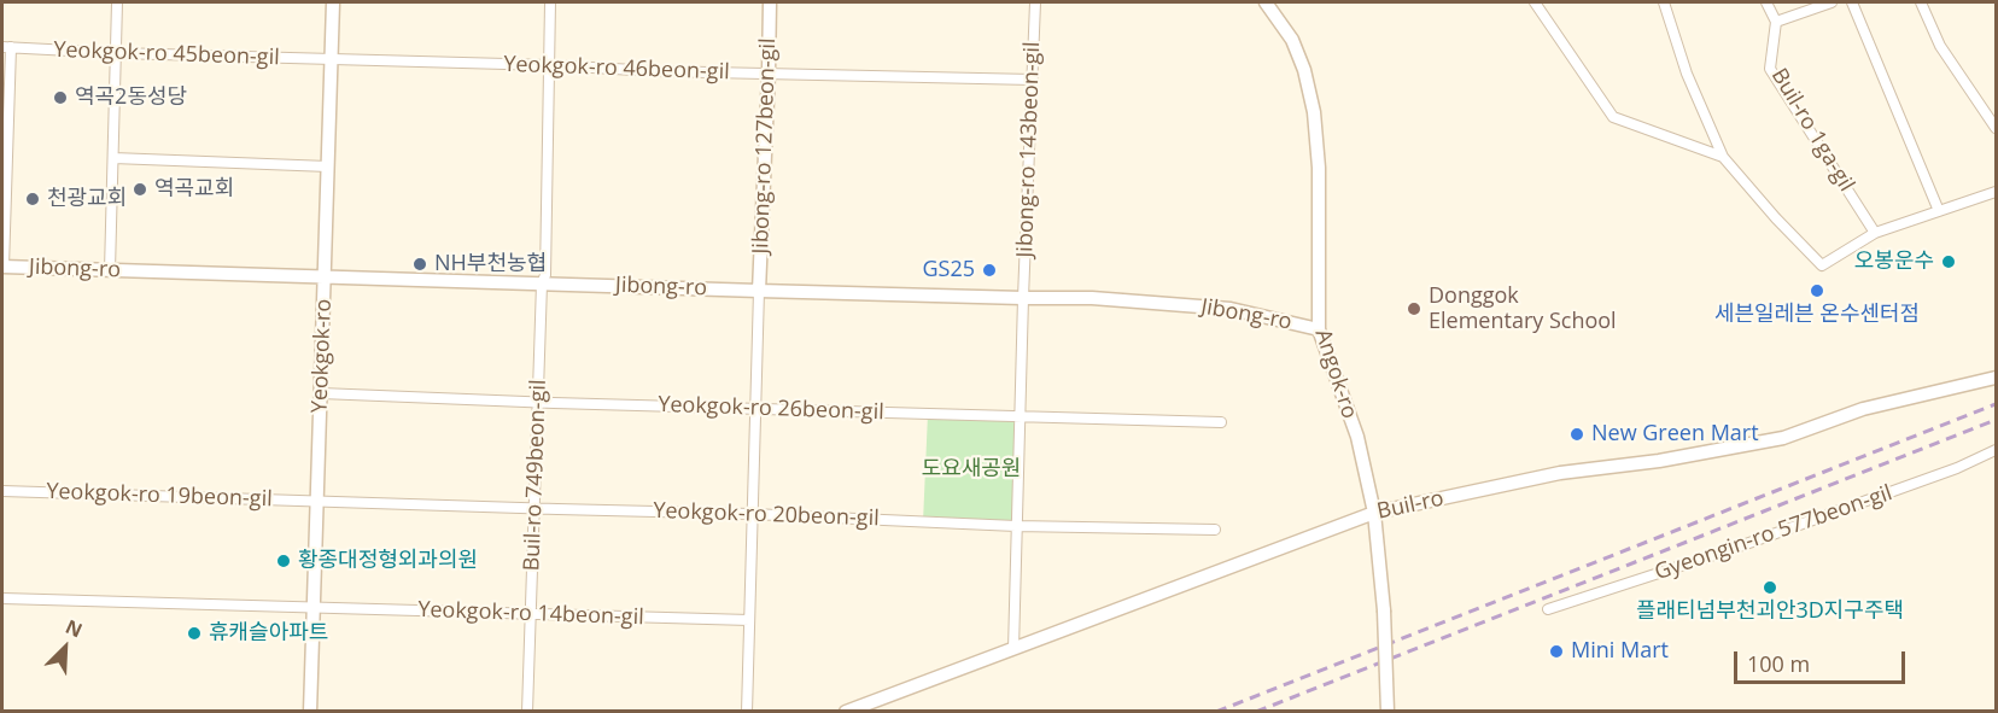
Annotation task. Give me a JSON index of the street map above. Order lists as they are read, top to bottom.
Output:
{
  "streets": {
    "street": [
      "Yeokgok-ro 45beon-gil",
      "Yeokgok-ro 46beon-gil",
      "Buil-ro 1ga-gil",
      "Jibong-ro 127beon-gil",
      "Jibong-ro 143beon-gil",
      "Jibong-ro",
      "Yeokgok-ro",
      "Angok-ro",
      "Yeokgok-ro 26beon-gil",
      "Buil-ro 749beon-gil",
      "Yeokgok-ro 19beon-gil",
      "Buil-ro",
      "Yeokgok-ro 20beon-gil",
      "Gyeongin-ro 577beon-gil",
      "Yeokgok-ro 14beon-gil"
    ]
  },
  "crossings": [
    ["Yeokgok-ro 45beon-gil", "Yeokgok-ro 46beon-gil"],
    ["Yeokgok-ro 45beon-gil", "Yeokgok-ro"],
    ["Yeokgok-ro 46beon-gil", "Jibong-ro 127beon-gil"],
    ["Yeokgok-ro 46beon-gil", "Jibong-ro 143beon-gil"],
    ["Yeokgok-ro 46beon-gil", "Yeokgok-ro"],
    ["Yeokgok-ro 46beon-gil", "Buil-ro 749beon-gil"],
    ["Jibong-ro 127beon-gil", "Jibong-ro"],
    ["Jibong-ro 143beon-gil", "Jibong-ro"],
    ["Jibong-ro 143beon-gil", "Yeokgok-ro 26beon-gil"],
    ["Jibong-ro 143beon-gil", "Buil-ro"],
    ["Jibong-ro 143beon-gil", "Yeokgok-ro 20beon-gil"],
    ["Jibong-ro", "Yeokgok-ro"],
    ["Jibong-ro", "Angok-ro"],
    ["Jibong-ro", "Buil-ro 749beon-gil"],
    ["Yeokgok-ro", "Yeokgok-ro 26beon-gil"],
    ["Yeokgok-ro", "Yeokgok-ro 19beon-gil"],
    ["Yeokgok-ro", "Yeokgok-ro 20beon-gil"],
    ["Yeokgok-ro", "Yeokgok-ro 14beon-gil"],
    ["Angok-ro", "Buil-ro"],
    ["Yeokgok-ro 26beon-gil", "Buil-ro 749beon-gil"],
    ["Buil-ro 749beon-gil", "Yeokgok-ro 20beon-gil"],
    ["Buil-ro 749beon-gil", "Yeokgok-ro 14beon-gil"],
    ["Yeokgok-ro 19beon-gil", "Yeokgok-ro 20beon-gil"]
  ],
  "parks": ["도요새공원"],
  "places": [
    "역곡2동성당",
    "역곡교회",
    "천광교회",
    "오봉운수",
    "NH부천농협",
    "GS25",
    "세븐일레븐 온수센터점",
    "Donggok Elementary School",
    "New Green Mart",
    "황종대정형외과의원",
    "플래티넘부천괴안3D지구주택",
    "휴캐슬아파트",
    "Mini Mart"
  ],
  "scale_bar": "100 m",
  "north": "top right"
}
